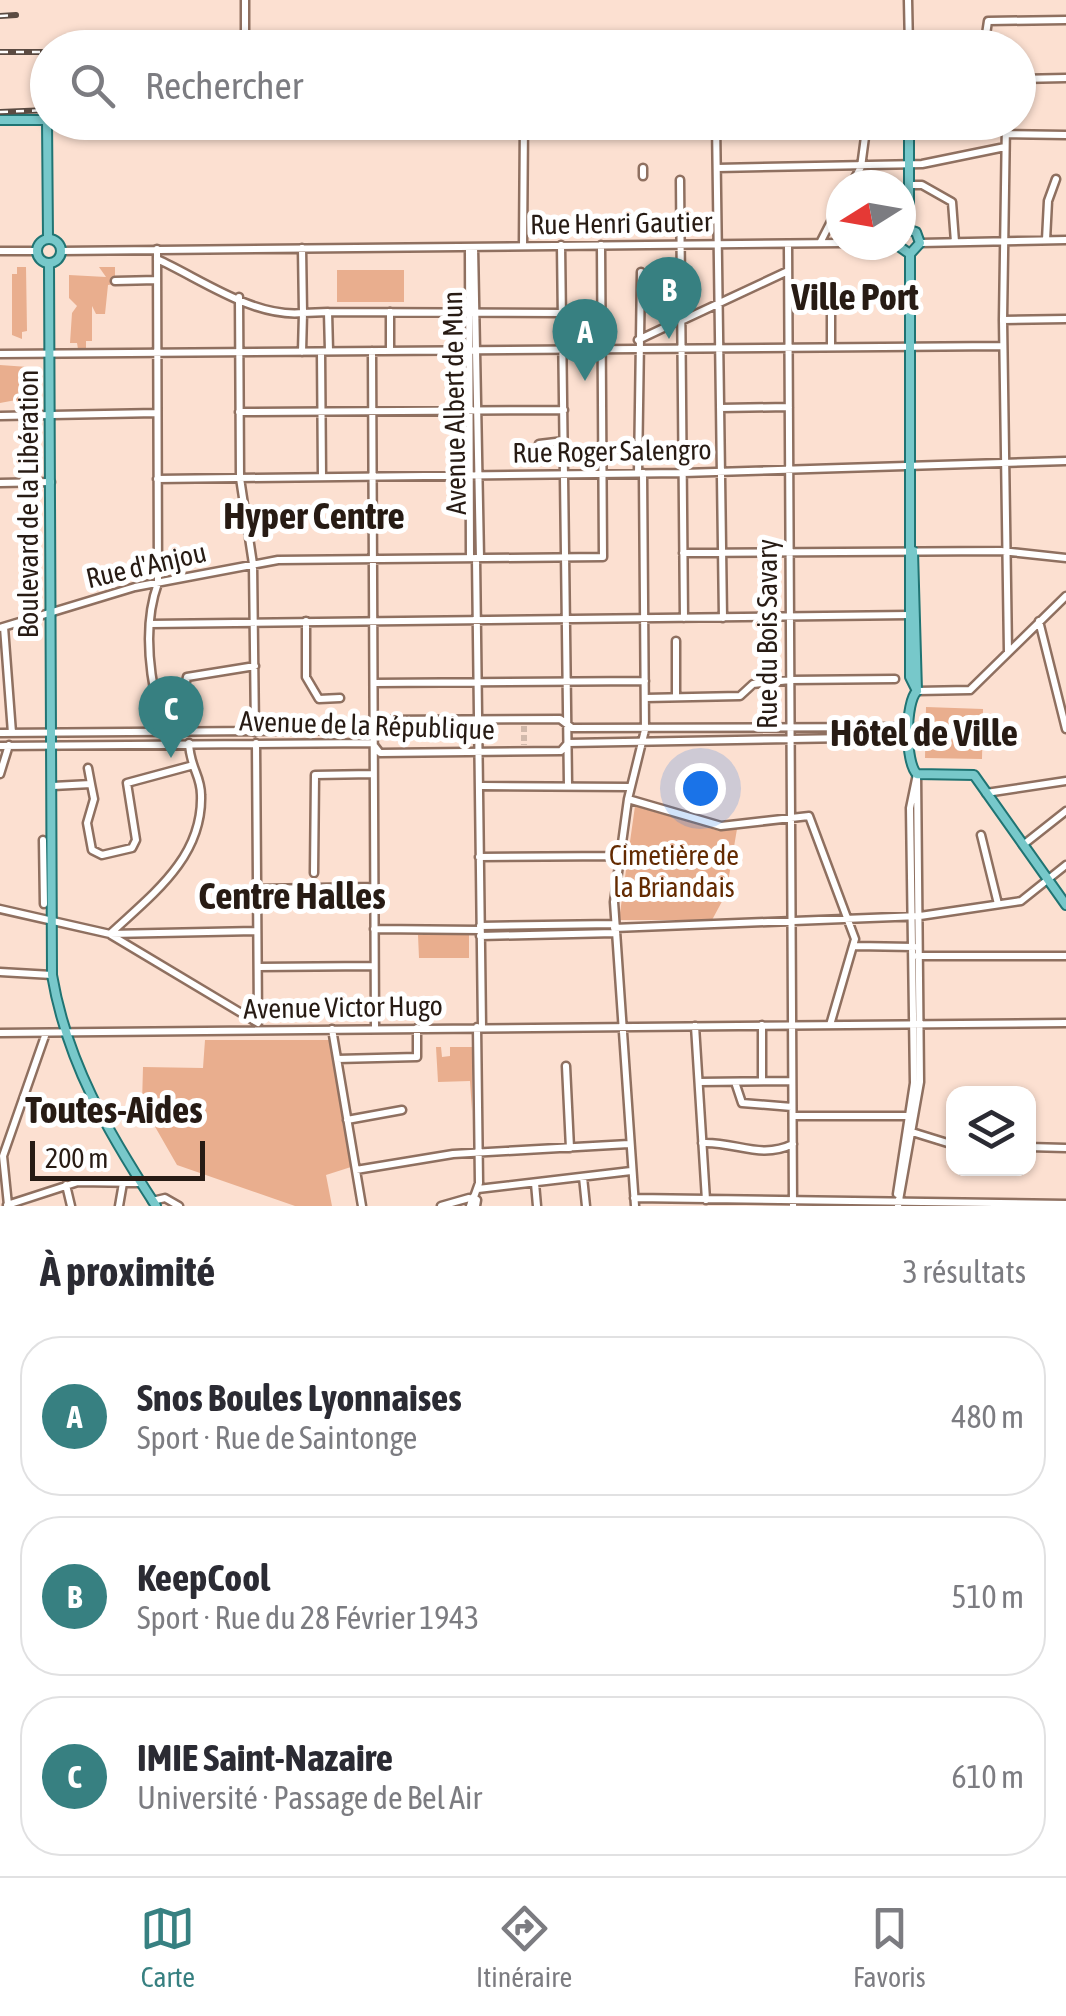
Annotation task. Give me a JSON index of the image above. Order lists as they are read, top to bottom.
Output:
{
  "streets": {
    "main road": ["Boulevard de la Libération"],
    "street": [
      "Rue Henri Gautier",
      "Avenue Albert de Mun",
      "Rue Roger Salengro",
      "Rue d'Anjou",
      "Rue du Bois Savary",
      "Avenue de la République",
      "Avenue Victor Hugo"
    ]
  },
  "crossings": [
    ["Rue Henri Gautier", "Avenue Albert de Mun"],
    ["Rue Henri Gautier", "Boulevard de la Libération"],
    ["Rue Henri Gautier", "Rue du Bois Savary"],
    ["Avenue Albert de Mun", "Rue Roger Salengro"],
    ["Avenue Albert de Mun", "Rue d'Anjou"],
    ["Avenue Albert de Mun", "Avenue de la République"],
    ["Avenue Albert de Mun", "Avenue Victor Hugo"],
    ["Rue Roger Salengro", "Rue d'Anjou"],
    ["Rue Roger Salengro", "Rue du Bois Savary"],
    ["Boulevard de la Libération", "Rue d'Anjou"],
    ["Boulevard de la Libération", "Avenue de la République"],
    ["Boulevard de la Libération", "Avenue Victor Hugo"],
    ["Rue du Bois Savary", "Avenue de la République"],
    ["Rue du Bois Savary", "Avenue Victor Hugo"]
  ],
  "districts": [
    "Ville Port",
    "Hyper Centre",
    "Hôtel de Ville",
    "Centre Halles",
    "Toutes-Aides"
  ],
  "parks": ["Cimetière de la Briandais"],
  "scale_bar": "200 m",
  "north": "left",
  "page": {
    "search": "Rechercher",
    "pins": ["B", "A", "C"],
    "scale": "200 m",
    "heading": ["À proximité", "3 résultats"],
    "list": [
      {
        "mark": "A",
        "name": "Snos Boules Lyonnaises",
        "note": "Sport · Rue de Saintonge",
        "value": "480 m"
      },
      {
        "mark": "B",
        "name": "KeepCool",
        "note": "Sport · Rue du 28 Février 1943",
        "value": "510 m"
      },
      {
        "mark": "C",
        "name": "IMIE Saint-Nazaire",
        "note": "Université · Passage de Bel Air",
        "value": "610 m"
      }
    ],
    "nav": ["Carte", "Itinéraire", "Favoris"]
  }
}
